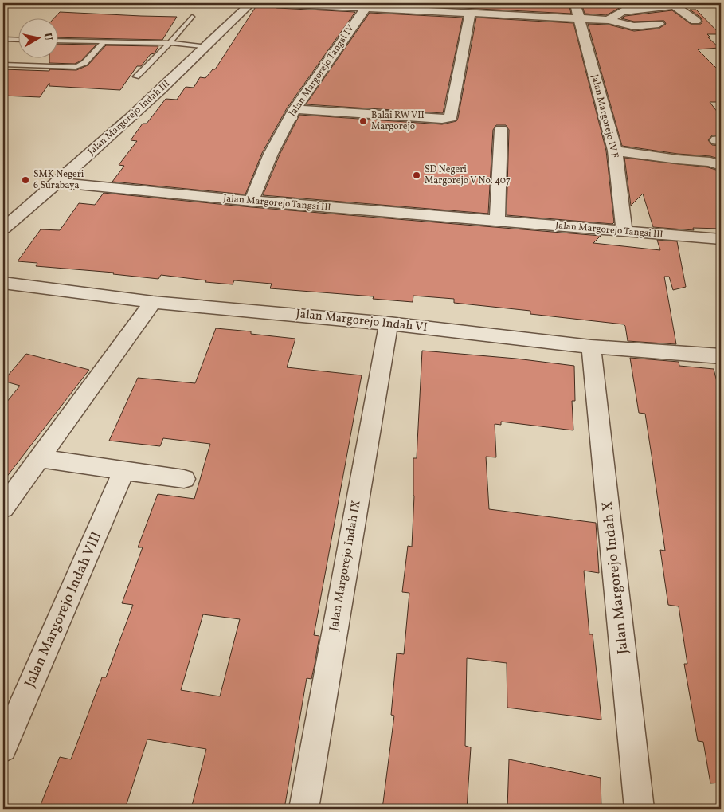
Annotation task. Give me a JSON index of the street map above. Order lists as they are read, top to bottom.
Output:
{
  "streets": {
    "street": [
      "Jalan Margorejo Tangsi IV",
      "Jalan Margorejo IV F",
      "Jalan Margorejo Indah III",
      "Jalan Margorejo Tangsi III",
      "Jalan Margorejo Indah VI",
      "Jalan Margorejo Indah IX",
      "Jalan Margorejo Indah X",
      "Jalan Margorejo Indah VIII"
    ]
  },
  "crossings": [
    ["Jalan Margorejo Tangsi IV", "Jalan Margorejo Tangsi III"],
    ["Jalan Margorejo IV F", "Jalan Margorejo Tangsi III"],
    ["Jalan Margorejo Indah III", "Jalan Margorejo Tangsi III"],
    ["Jalan Margorejo Indah VI", "Jalan Margorejo Indah IX"],
    ["Jalan Margorejo Indah VI", "Jalan Margorejo Indah X"]
  ],
  "places": ["Balai RW VII Margorejo", "SD Negeri Margorejo V No. 407", "SMK Negeri 6 Surabaya"],
  "north": "right"
}
